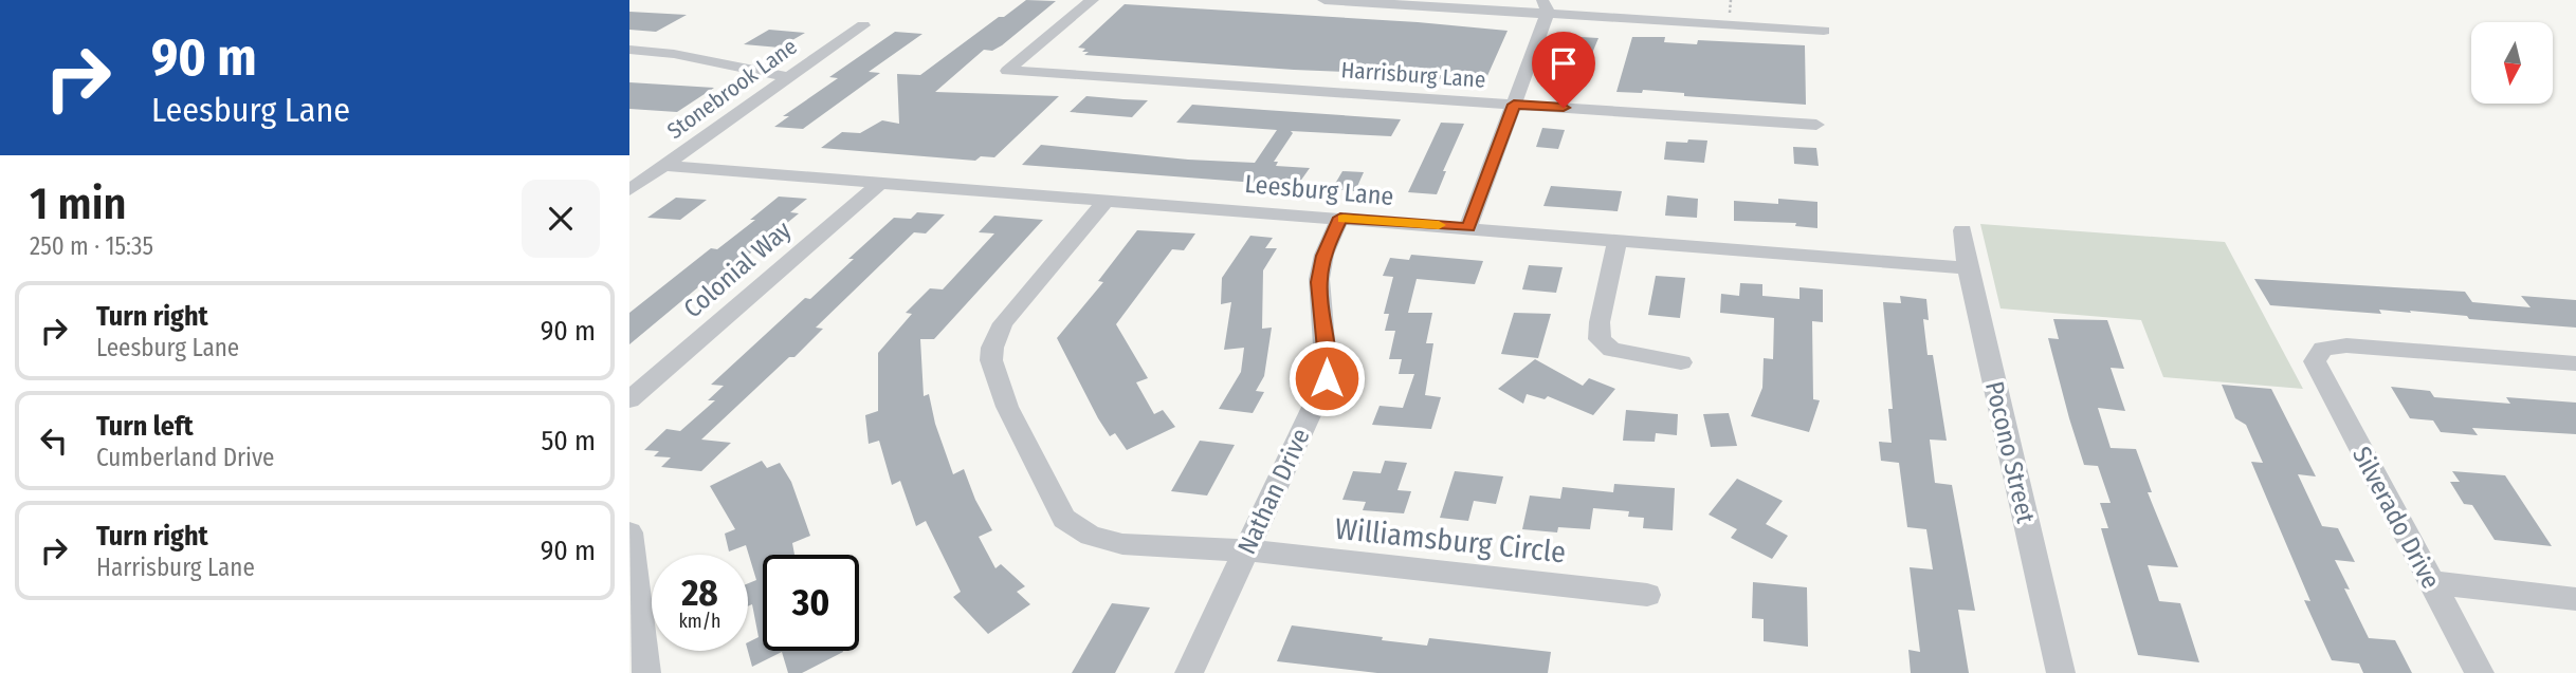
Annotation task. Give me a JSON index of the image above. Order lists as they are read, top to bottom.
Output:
{
  "streets": {
    "street": [
      "Harrisburg Lane",
      "Stonebrook Lane",
      "Leesburg Lane",
      "Colonial Way",
      "Pocono Street",
      "Nathan Drive",
      "Silverado Drive",
      "Williamsburg Circle"
    ]
  },
  "crossings": [
    ["Stonebrook Lane", "Leesburg Lane"],
    ["Leesburg Lane", "Colonial Way"],
    ["Leesburg Lane", "Pocono Street"],
    ["Leesburg Lane", "Nathan Drive"],
    ["Leesburg Lane", "Williamsburg Circle"],
    ["Nathan Drive", "Williamsburg Circle"]
  ],
  "north": "bottom",
  "page": {
    "turn": ["90 m", "Leesburg Lane"],
    "heading": ["1 min", "250 m · 15:35"],
    "list": [
      {
        "name": "Turn right",
        "note": "Leesburg Lane",
        "value": "90 m"
      },
      {
        "name": "Turn left",
        "note": "Cumberland Drive",
        "value": "50 m"
      },
      {
        "name": "Turn right",
        "note": "Harrisburg Lane",
        "value": "90 m"
      }
    ],
    "speed": "28 km/h",
    "limit": "30"
  }
}
